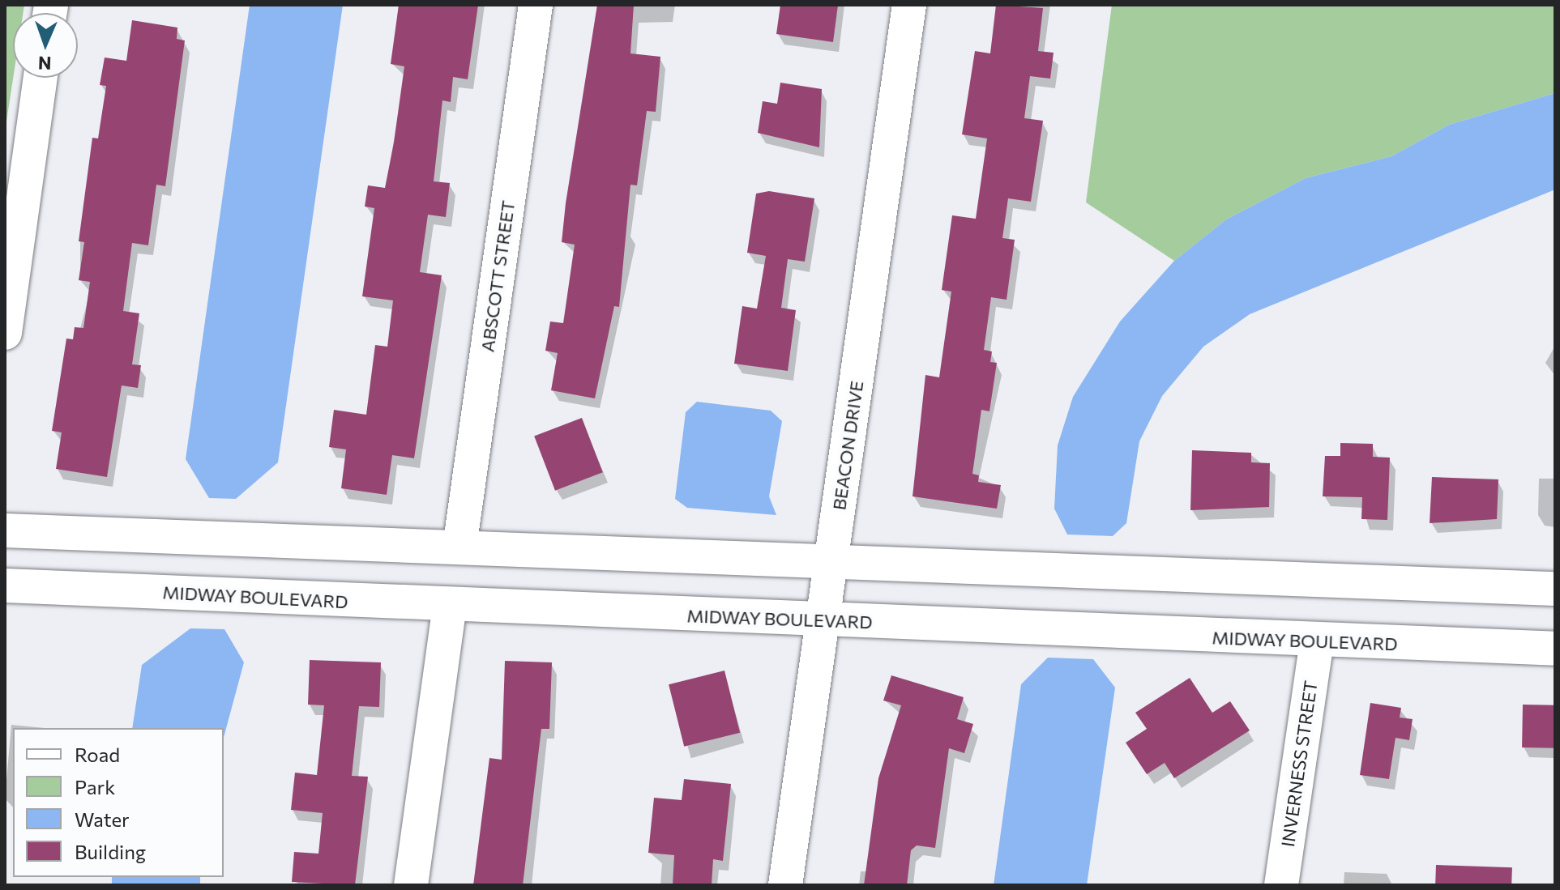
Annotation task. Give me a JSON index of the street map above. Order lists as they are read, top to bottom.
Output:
{
  "streets": {
    "street": [
      "ABSCOTT STREET",
      "BEACON DRIVE",
      "MIDWAY BOULEVARD",
      "INVERNESS STREET"
    ]
  },
  "crossings": [
    ["BEACON DRIVE", "MIDWAY BOULEVARD"],
    ["MIDWAY BOULEVARD", "INVERNESS STREET"]
  ],
  "legend": [
    "Road",
    "Park",
    "Water",
    "Building"
  ],
  "north": "bottom"
}
